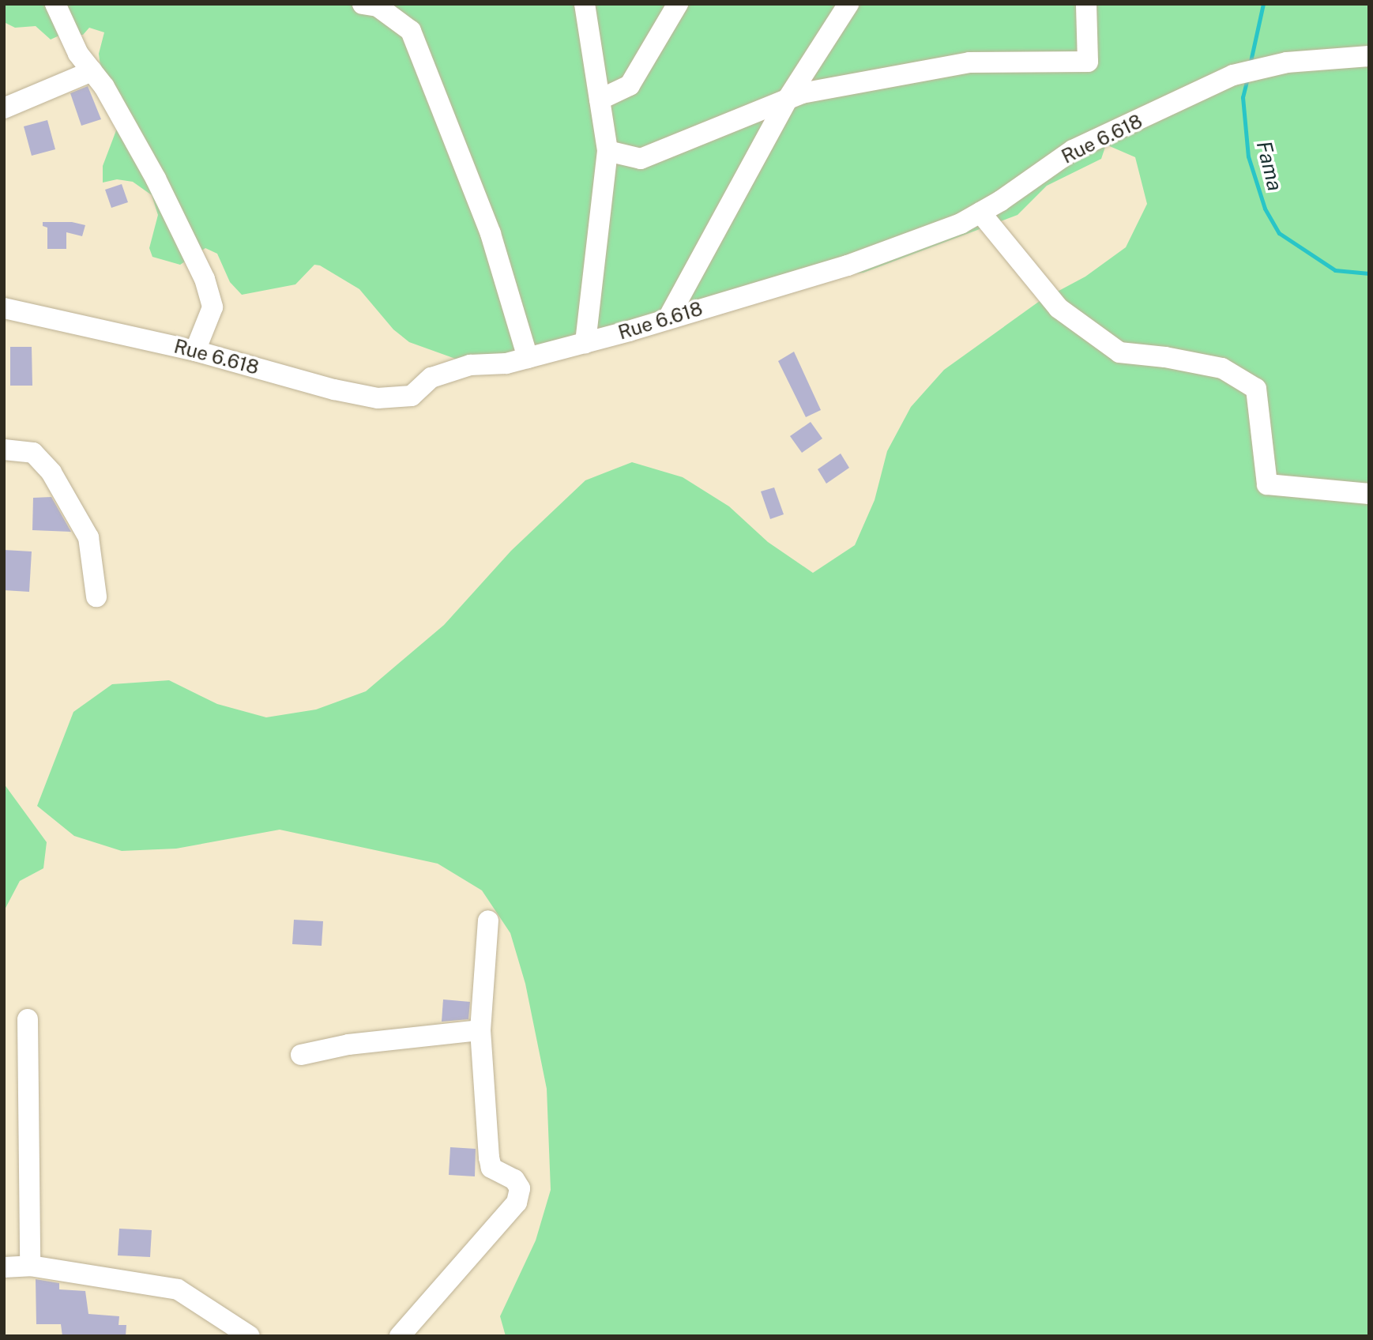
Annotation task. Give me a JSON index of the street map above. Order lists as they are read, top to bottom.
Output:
{
  "streets": {
    "street": ["Rue 6.618"]
  },
  "water": ["Fama"]
}
